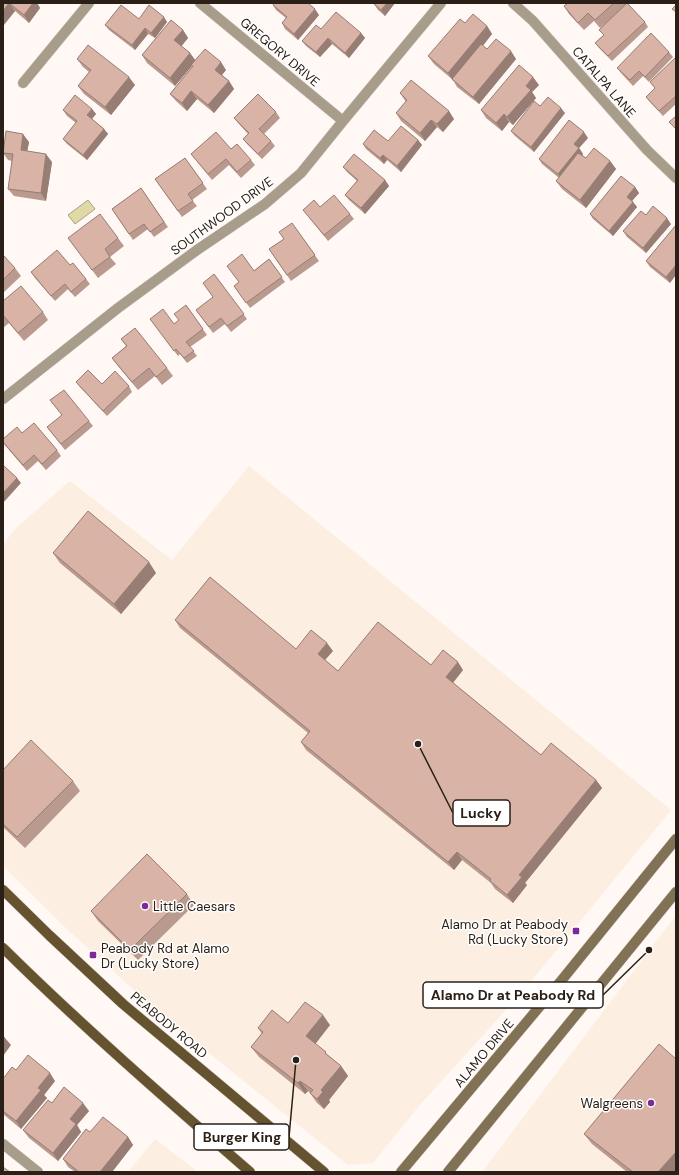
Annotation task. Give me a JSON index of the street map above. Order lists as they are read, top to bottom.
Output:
{
  "streets": {
    "main road": ["PEABODY ROAD", "ALAMO DRIVE"],
    "street": ["GREGORY DRIVE", "CATALPA LANE", "SOUTHWOOD DRIVE"]
  },
  "crossings": [
    ["GREGORY DRIVE", "SOUTHWOOD DRIVE"]
  ],
  "places": {
    "other": [
      "Lucky",
      "Little Caesars",
      "Alamo Dr at Peabody Rd",
      "Burger King",
      "Walgreens"
    ],
    "transit": ["Alamo Dr at Peabody Rd (Lucky Store)", "Peabody Rd at Alamo Dr (Lucky Store)"]
  }
}
